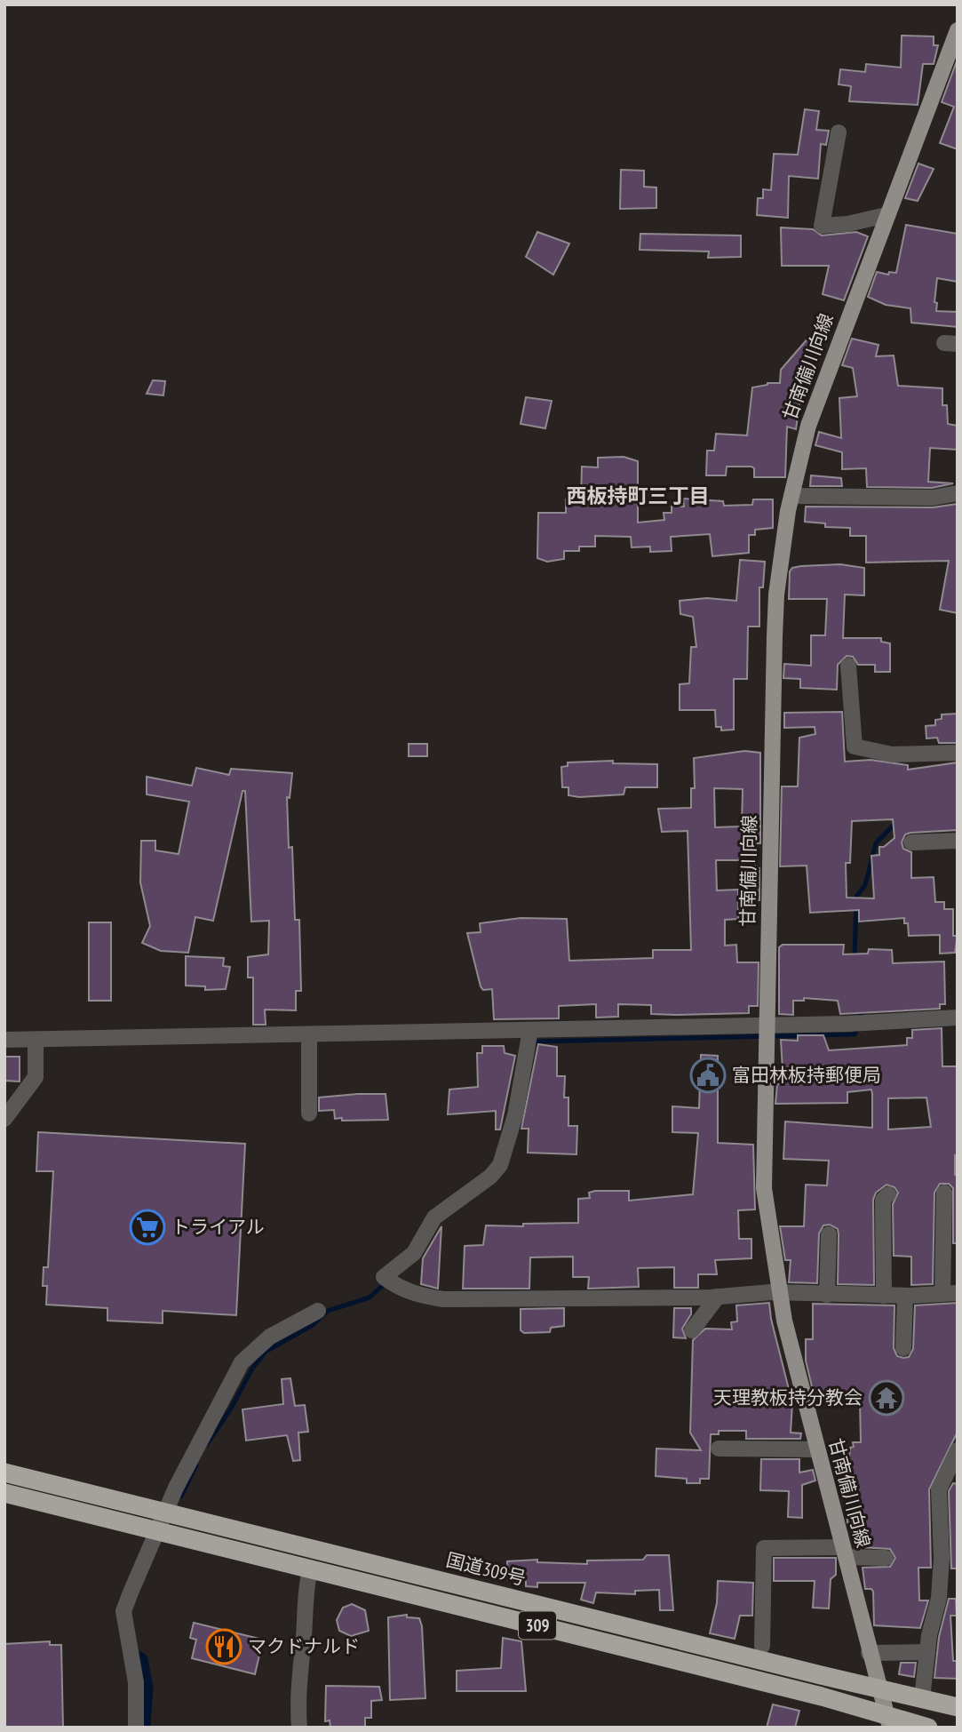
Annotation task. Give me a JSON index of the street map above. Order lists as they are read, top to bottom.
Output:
{
  "streets": {
    "highway": ["国道309号", "309"],
    "main road": ["甘南備川向線"]
  },
  "crossings": [
    ["甘南備川向線", "国道309号"],
    ["甘南備川向線", "309"]
  ],
  "districts": ["西板持町三丁目"],
  "places": {
    "public building": ["富田林板持郵便局"],
    "supermarket": ["トライアル"],
    "temple": ["天理教板持分教会"],
    "restaurant": ["マクドナルド"]
  }
}
